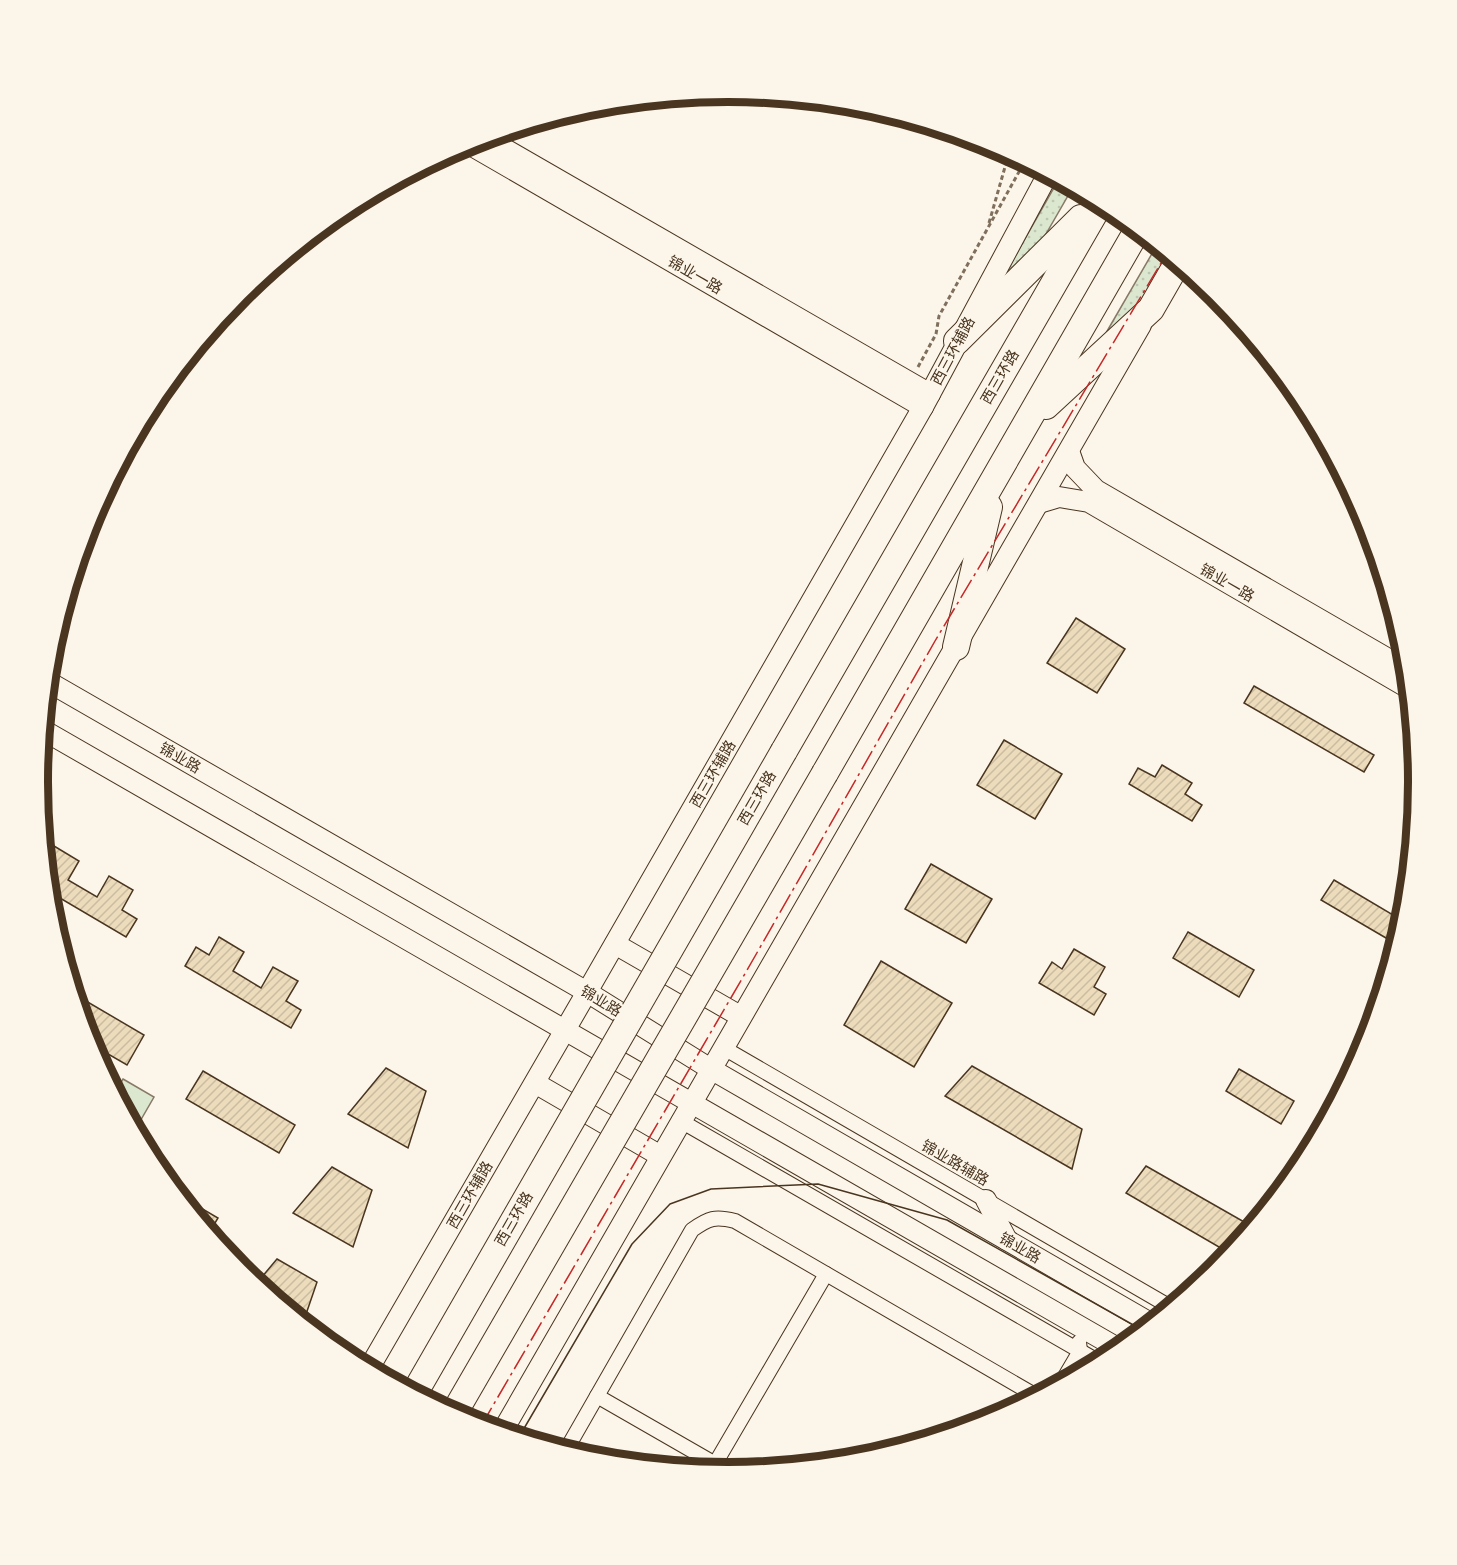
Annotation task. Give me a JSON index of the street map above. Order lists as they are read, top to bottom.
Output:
{
  "streets": {
    "highway": ["西三环路"],
    "main road": ["锦业一路", "西三环辅路", "锦业路"],
    "street": ["锦业路辅路"]
  },
  "crossings": [
    ["锦业一路", "西三环辅路"],
    ["西三环辅路", "锦业路"]
  ]
}
